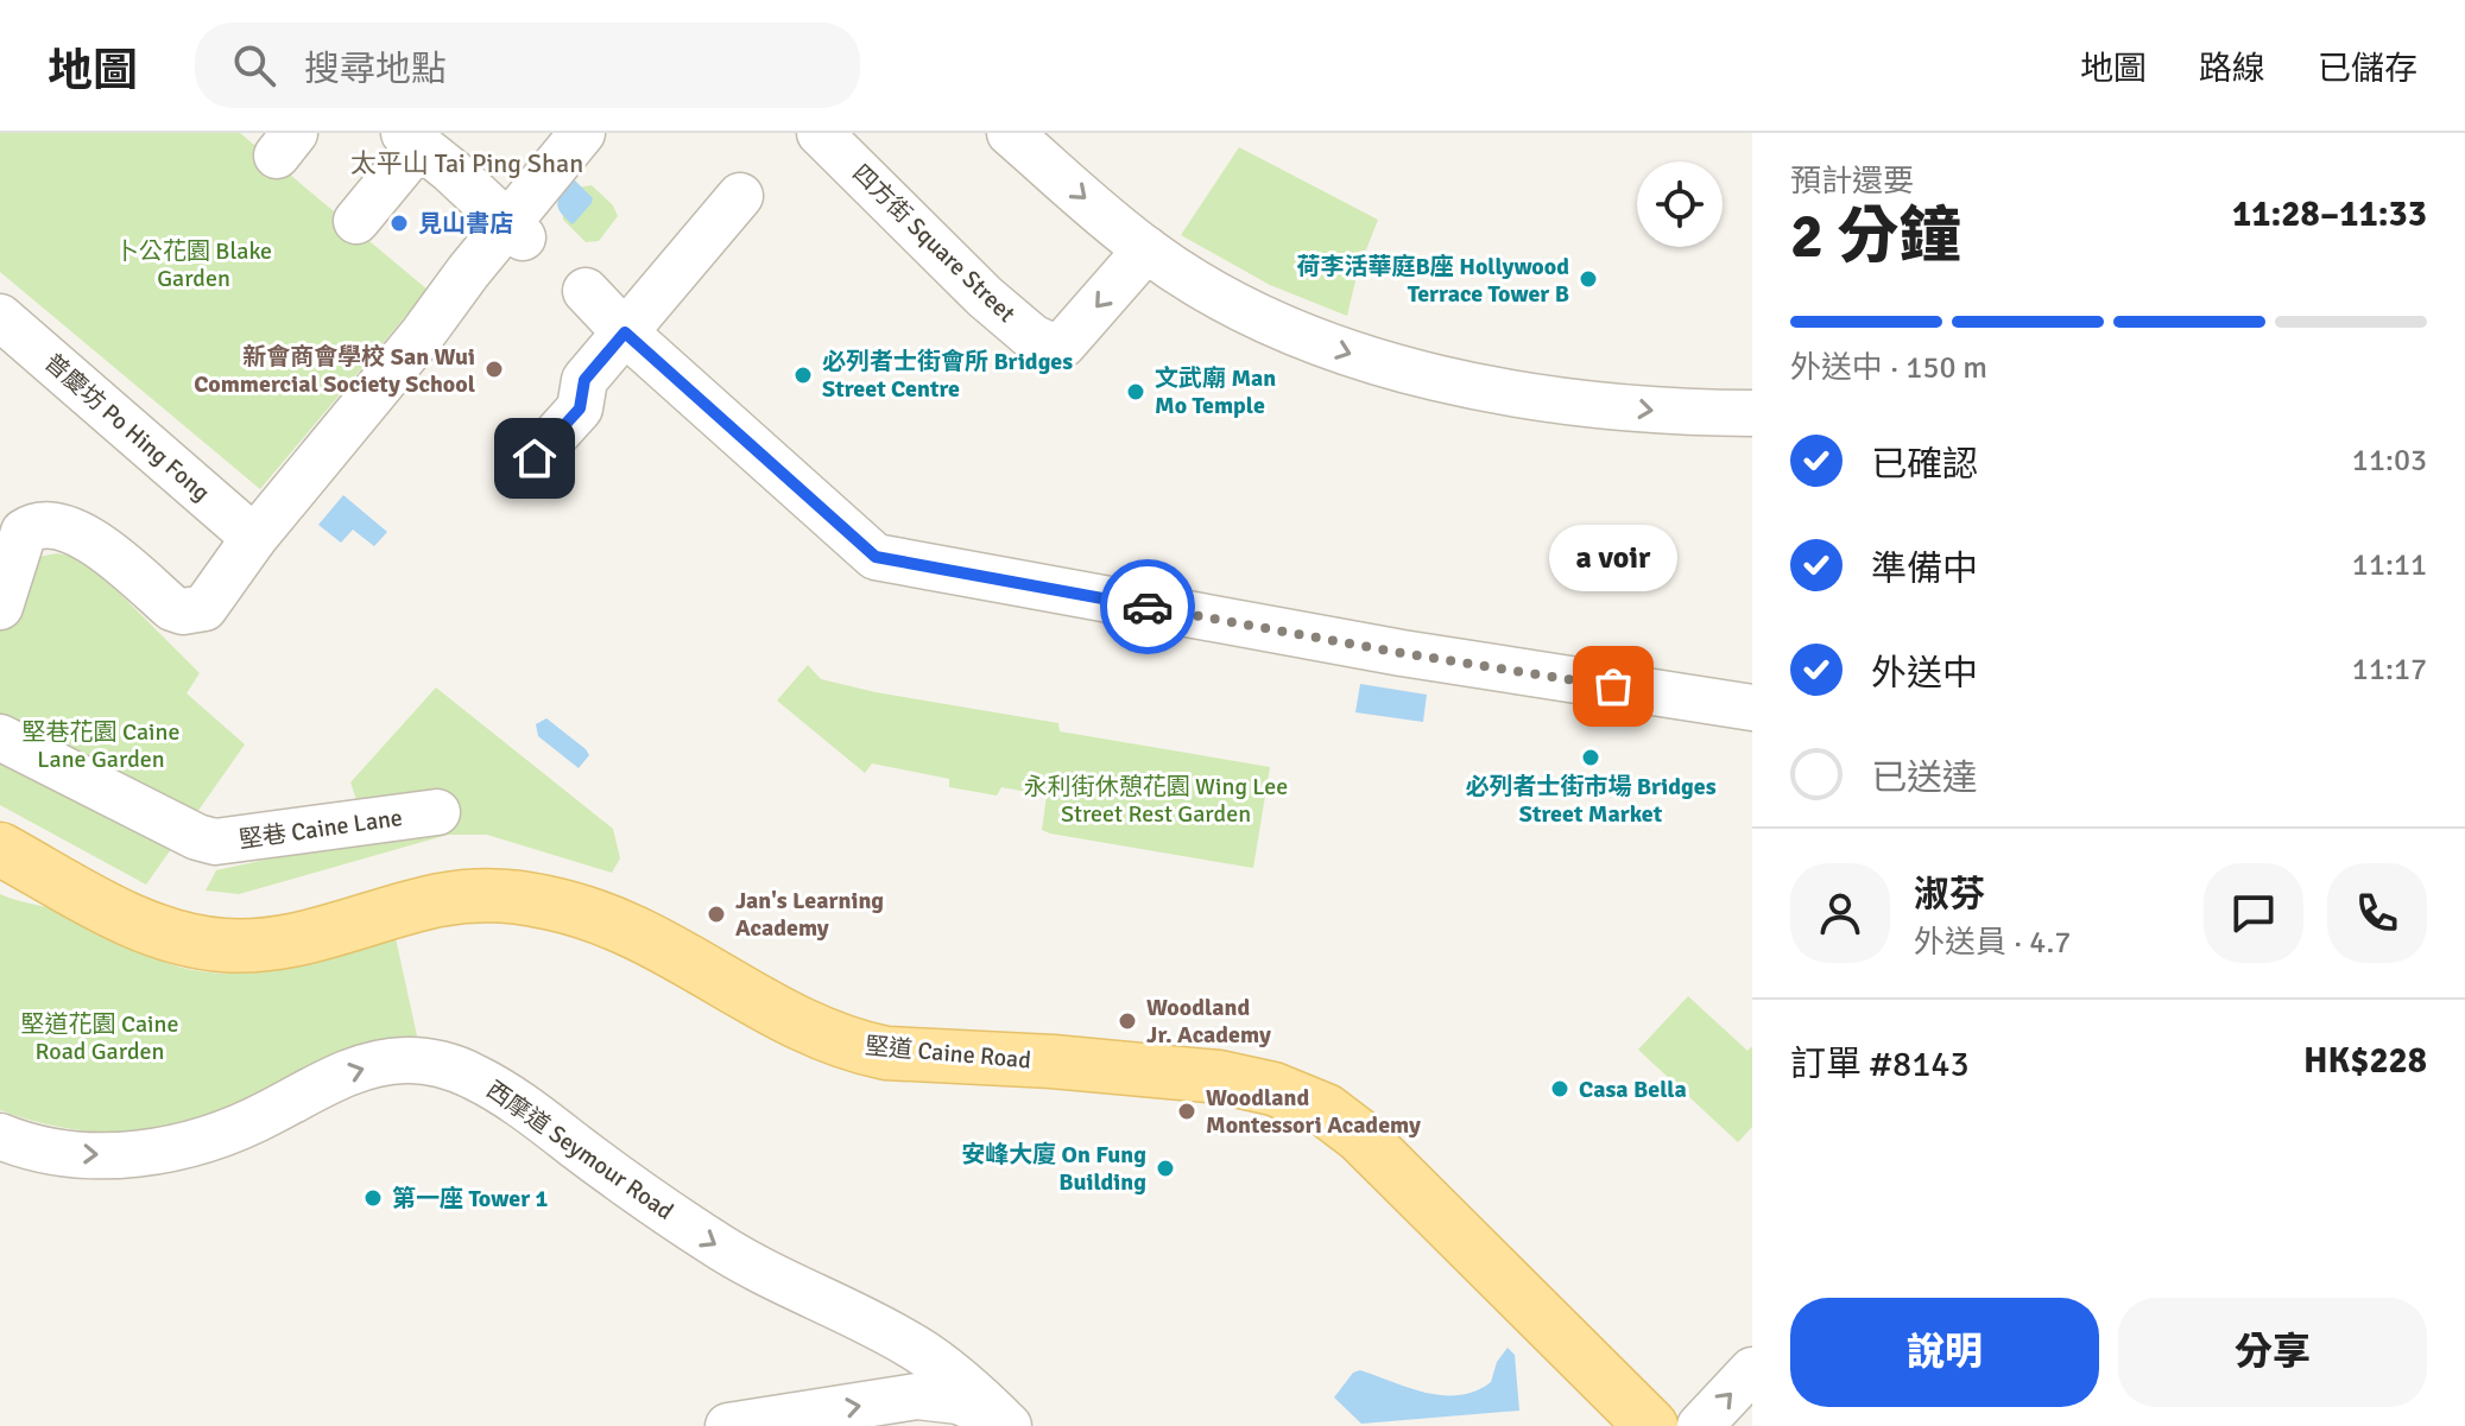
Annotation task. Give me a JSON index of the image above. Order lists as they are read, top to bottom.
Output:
{
  "streets": {
    "main road": ["堅道 Caine Road"],
    "street": [
      "四方街 Square Street",
      "普慶坊 Po Hing Fong",
      "堅巷 Caine Lane",
      "西摩道 Seymour Road"
    ]
  },
  "one_way": ["西摩道 Seymour Road"],
  "districts": ["太平山 Tai Ping Shan"],
  "parks": [
    "卜公花園 Blake Garden",
    "堅巷花園 Caine Lane Garden",
    "永利街休憩花園 Wing Lee Street Rest Garden",
    "堅道花園 Caine Road Garden"
  ],
  "places": [
    "見山書店",
    "荷李活華庭B座 Hollywood Terrace Tower B",
    "新會商會學校 San Wui Commercial Society School",
    "必列者士街會所 Bridges Street Centre",
    "文武廟 Man Mo Temple",
    "a voir",
    "必列者士街市場 Bridges Street Market",
    "Jan's Learning Academy",
    "Woodland Jr. Academy",
    "Casa Bella",
    "Woodland Montessori Academy",
    "安峰大廈 On Fung Building",
    "第一座 Tower 1"
  ],
  "page": {
    "header": "地圖",
    "search": "搜尋地點",
    "nav": ["地圖", "路線", "已儲存"],
    "heading": ["2 分鐘", "預計還要", "11:28–11:33"],
    "panel": [
      "淑芬",
      "外送員 · 4.7",
      "訂單 #8143",
      "HK$228"
    ],
    "bar": "外送中 · 150 m",
    "list": [
      ["已確認", "11:03"],
      ["準備中", "11:11"],
      ["外送中", "11:17"],
      "已送達"
    ],
    "bubble": "a voir",
    "buttons": ["說明", "分享"]
  }
}
